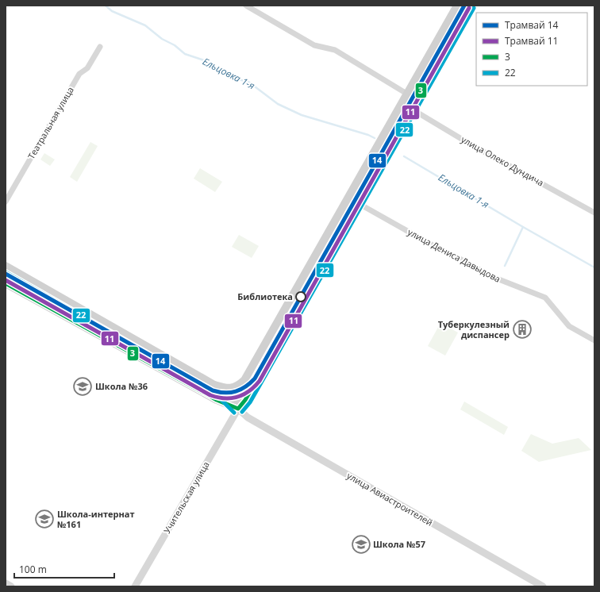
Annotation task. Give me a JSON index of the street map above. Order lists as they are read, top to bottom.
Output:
{
  "streets": {
    "main road": ["Учительская улица", "улица Авиастроителей"],
    "street": ["Театральная улица", "улица Олеко Дундича", "улица Дениса Давыдова"]
  },
  "crossings": [
    ["улица Олеко Дундича", "Учительская улица"],
    ["улица Дениса Давыдова", "Учительская улица"],
    ["Учительская улица", "улица Авиастроителей"]
  ],
  "water": ["Ельцовка 1-я"],
  "places": {
    "other": ["Библиотека"],
    "building": ["Туберкулезный диспансер"],
    "school or university": ["Школа №36", "Школа-интернат №161", "Школа №57"]
  },
  "lines": [
    "tram line 14",
    "transit line 3",
    "tram line 11",
    "transit line 22"
  ],
  "legend": [
    "Трамвай 14",
    "Трамвай 11",
    "3",
    "22"
  ],
  "scale_bar": "100 m"
}
